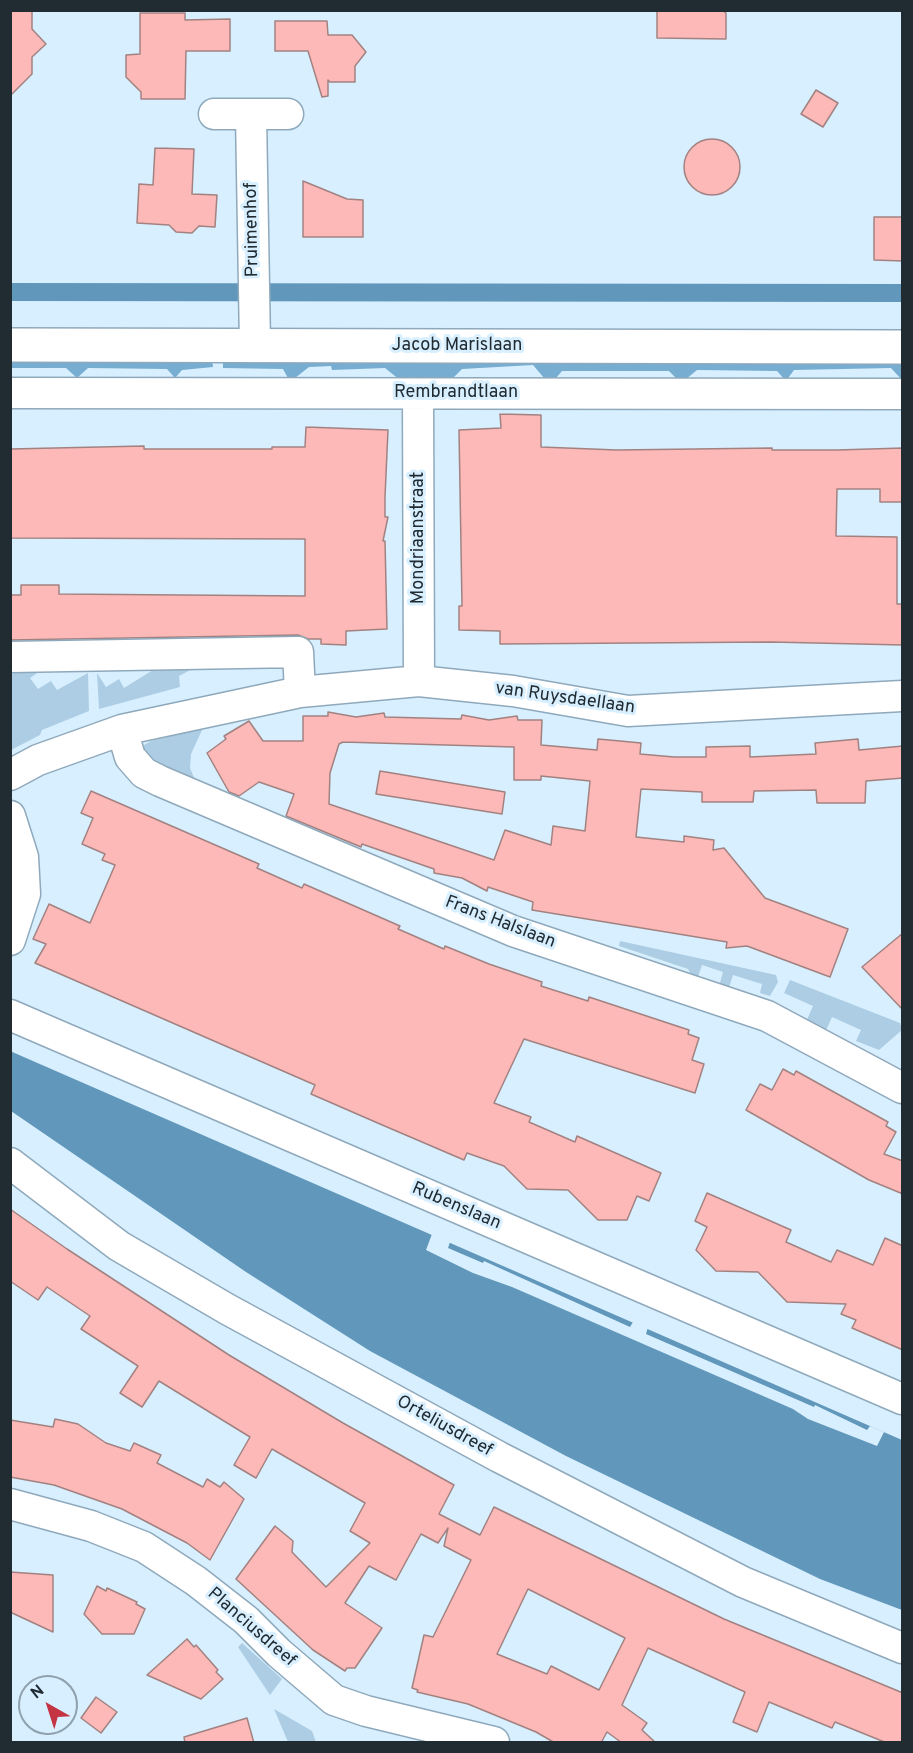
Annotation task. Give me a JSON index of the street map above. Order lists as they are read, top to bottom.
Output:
{
  "streets": {
    "main road": ["Jacob Marislaan"],
    "street": [
      "Pruimenhof",
      "Rembrandtlaan",
      "Mondriaanstraat",
      "van Ruysdaellaan",
      "Frans Halslaan",
      "Rubenslaan",
      "Orteliusdreef",
      "Planciusdreef"
    ]
  },
  "crossings": [
    ["Pruimenhof", "Jacob Marislaan"],
    ["Rembrandtlaan", "Mondriaanstraat"],
    ["Mondriaanstraat", "van Ruysdaellaan"],
    ["van Ruysdaellaan", "Frans Halslaan"]
  ],
  "north": "top left"
}
